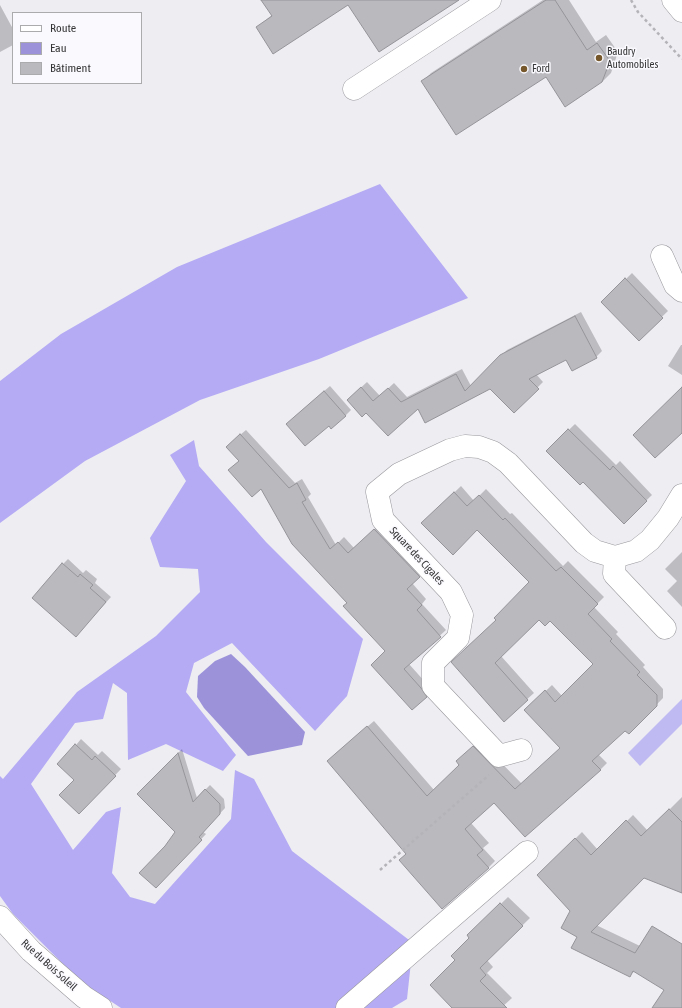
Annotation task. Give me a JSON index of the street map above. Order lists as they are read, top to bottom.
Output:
{
  "streets": {
    "street": ["Square des Cigales", "Rue du Bois Soleil"]
  },
  "places": ["Baudry Automobiles", "Ford"],
  "legend": ["Route", "Eau", "Bâtiment"]
}
